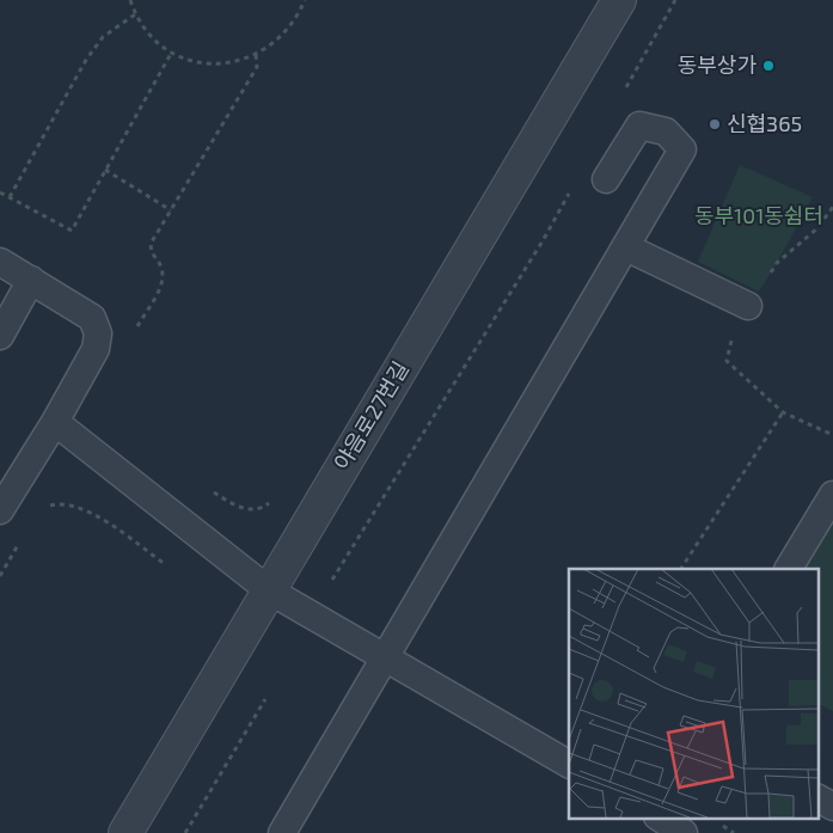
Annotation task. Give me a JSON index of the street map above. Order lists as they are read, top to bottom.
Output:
{
  "streets": {
    "street": ["야음로27번길"]
  },
  "parks": ["동부101동쉼터"],
  "places": ["동부상가", "신협365"]
}
